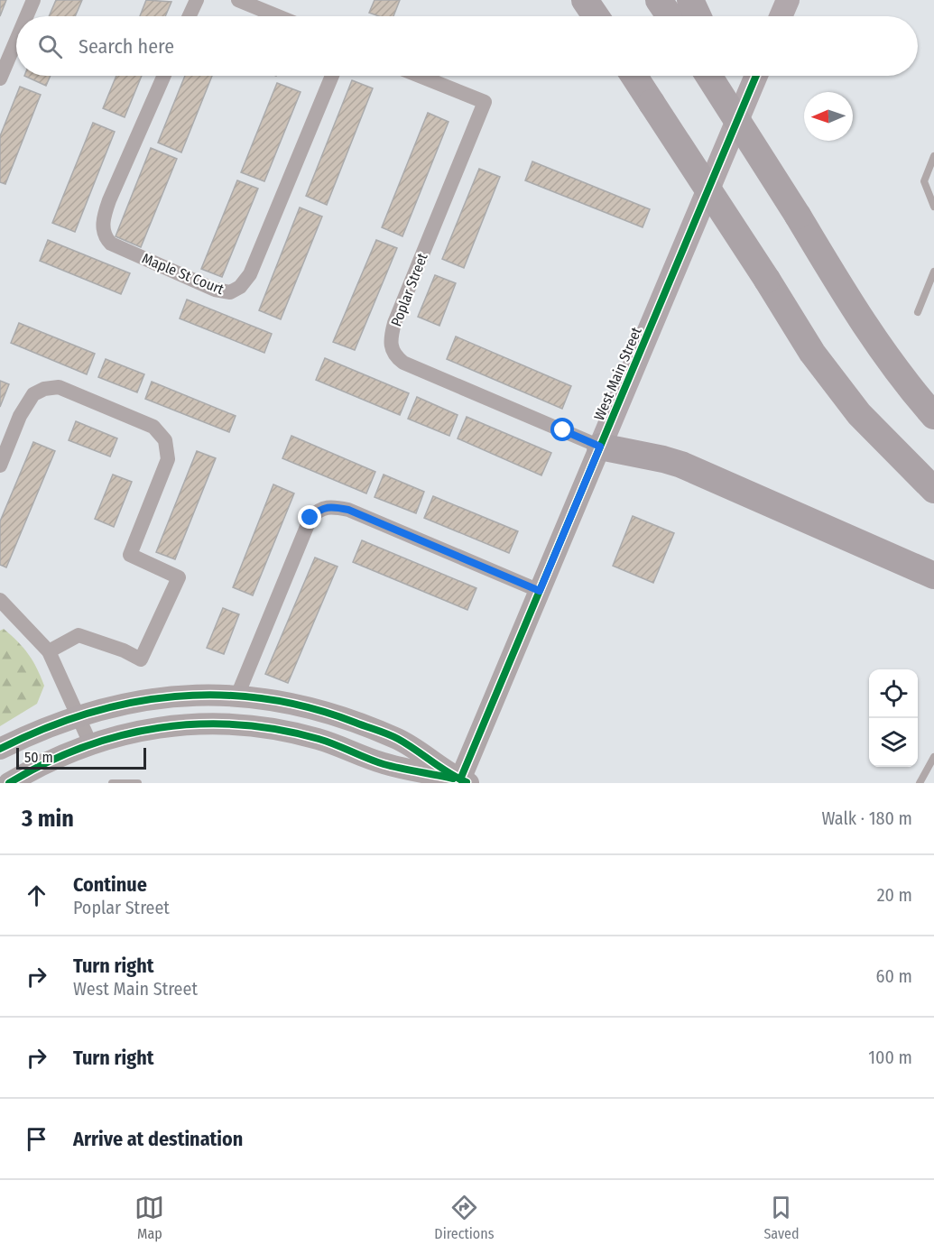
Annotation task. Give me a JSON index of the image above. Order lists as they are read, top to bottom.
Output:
{
  "streets": {
    "main road": ["West Main Street"],
    "street": ["Maple St Court", "Poplar Street"]
  },
  "crossings": [
    ["Poplar Street", "West Main Street"]
  ],
  "scale_bar": "50 m",
  "north": "left",
  "page": {
    "search": "Search here",
    "scale": "50 m",
    "heading": ["3 min", "Walk · 180 m"],
    "list": [
      ["Continue", "Poplar Street", "20 m"],
      ["Turn right", "West Main Street", "60 m"],
      ["Turn right", "100 m"],
      "Arrive at destination"
    ],
    "nav": ["Map", "Directions", "Saved"]
  }
}
